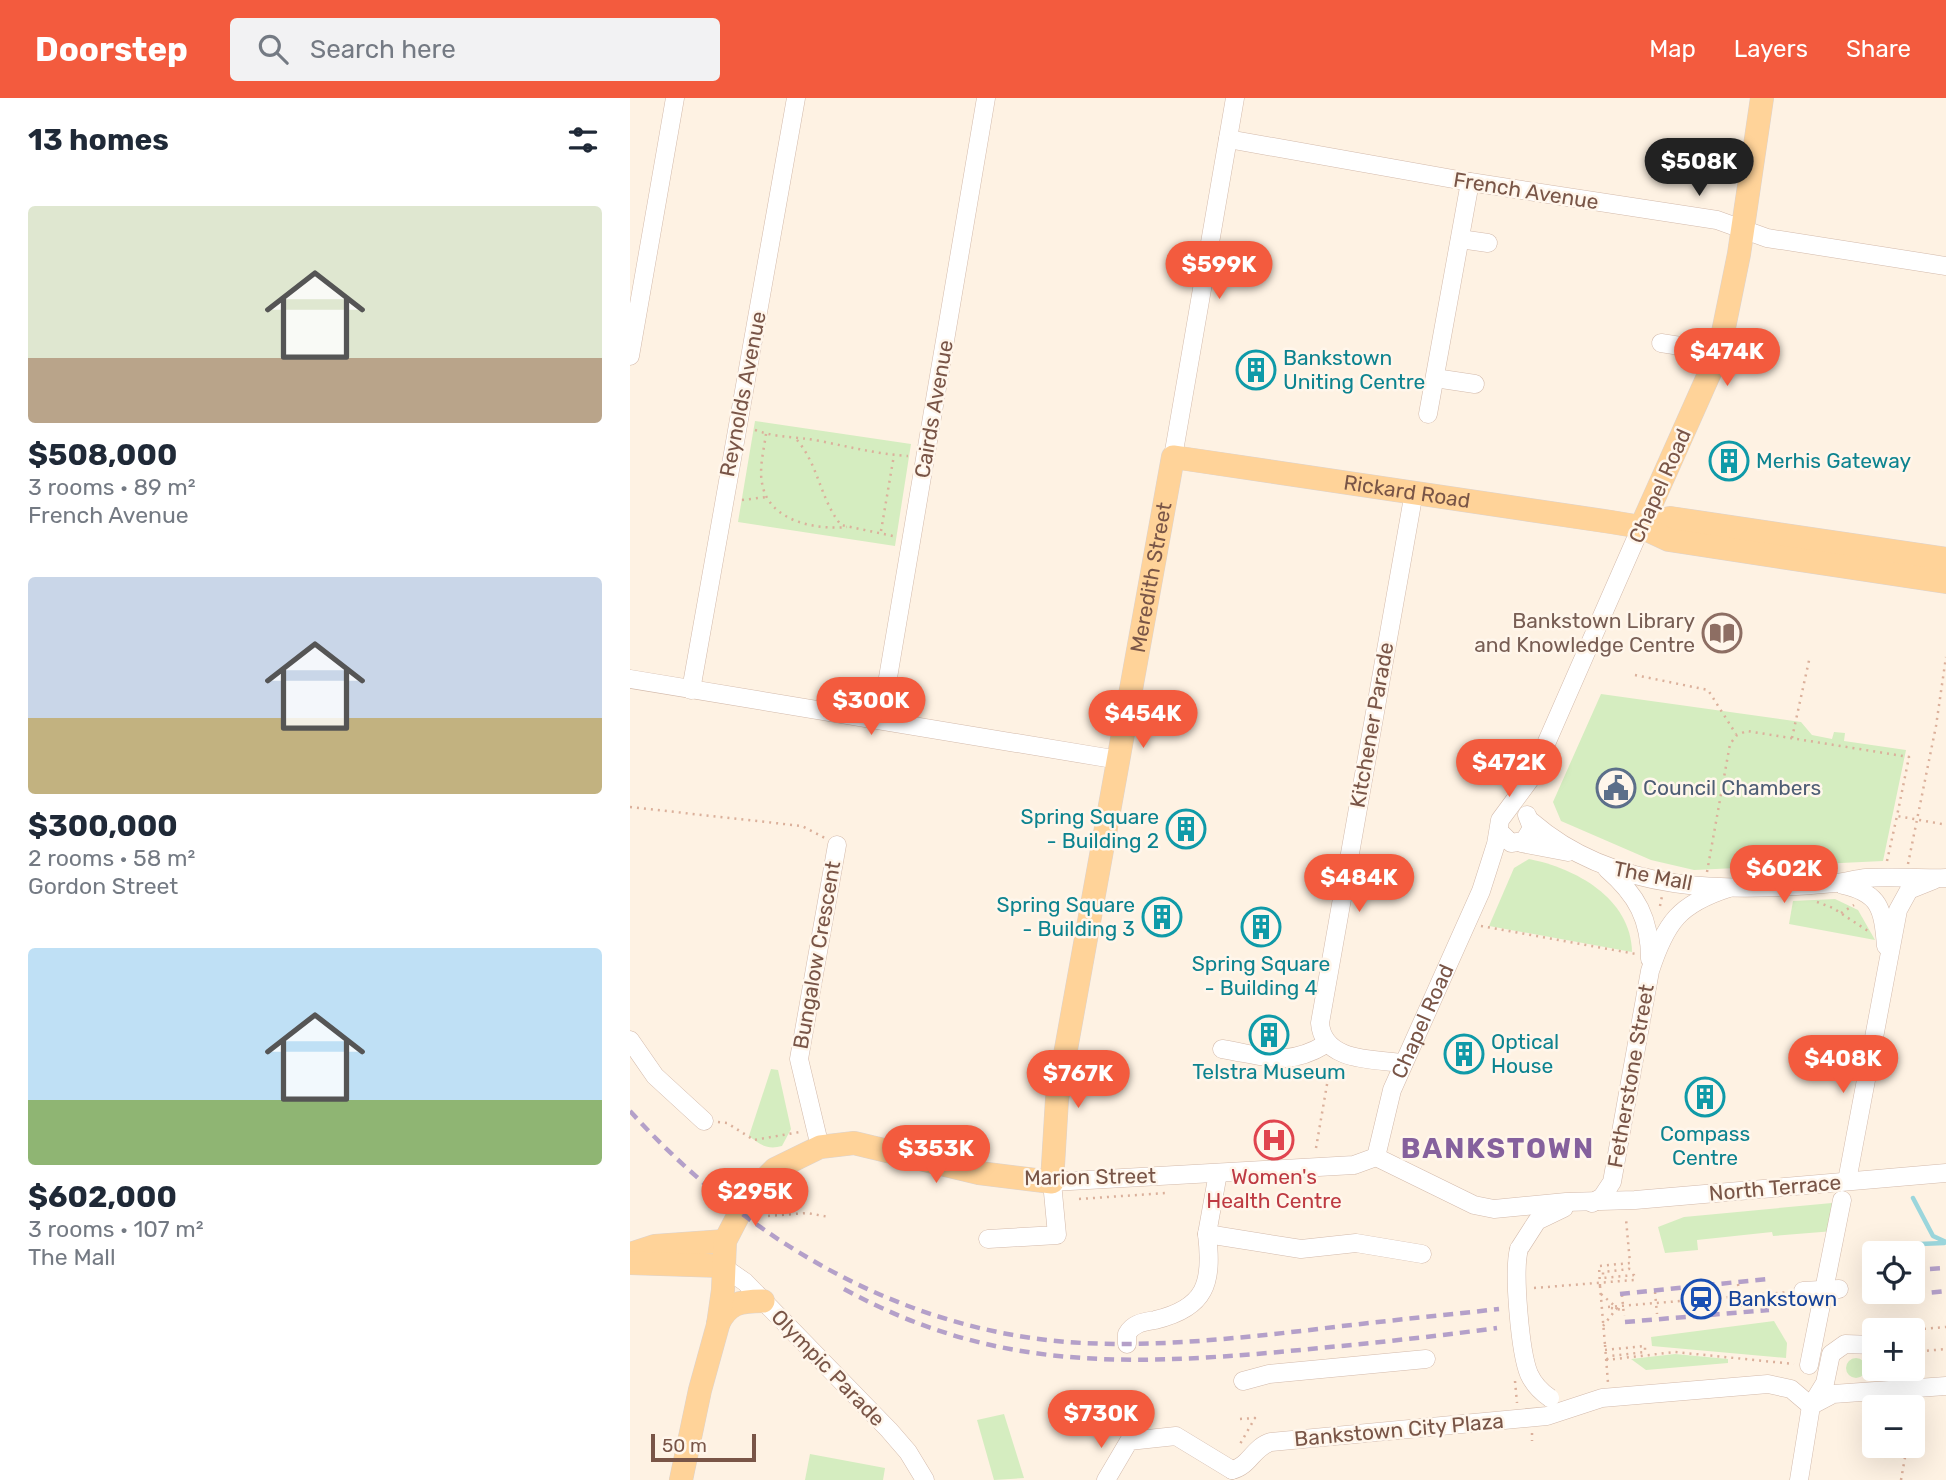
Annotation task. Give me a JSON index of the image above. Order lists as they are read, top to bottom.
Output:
{
  "streets": {
    "main road": [
      "Chapel Road",
      "Rickard Road",
      "Meredith Street",
      "Marion Street"
    ],
    "street": [
      "French Avenue",
      "Reynolds Avenue",
      "Cairds Avenue",
      "Kitchener Parade",
      "The Mall",
      "Bungalow Crescent",
      "Fetherstone Street",
      "North Terrace",
      "Olympic Parade",
      "Bankstown City Plaza"
    ]
  },
  "crossings": [
    ["French Avenue", "Chapel Road"],
    ["French Avenue", "Meredith Street"],
    ["Chapel Road", "Rickard Road"],
    ["Chapel Road", "The Mall"],
    ["Chapel Road", "Marion Street"],
    ["Rickard Road", "Meredith Street"],
    ["Rickard Road", "Kitchener Parade"],
    ["Meredith Street", "Marion Street"],
    ["The Mall", "Fetherstone Street"],
    ["Bungalow Crescent", "Marion Street"],
    ["Marion Street", "Olympic Parade"]
  ],
  "districts": ["BANKSTOWN"],
  "places": {
    "building": [
      "Bankstown Uniting Centre",
      "Merhis Gateway",
      "Spring Square - Building 2",
      "Spring Square - Building 3",
      "Spring Square - Building 4",
      "Telstra Museum",
      "Optical House",
      "Compass Centre"
    ],
    "library": ["Bankstown Library and Knowledge Centre"],
    "public building": ["Council Chambers"],
    "hospital": ["Women's Health Centre"],
    "station": ["Bankstown"]
  },
  "scale_bar": "50 m",
  "page": {
    "header": "Doorstep",
    "search": "Search here",
    "nav": ["Map", "Layers", "Share"],
    "heading": "13 homes",
    "price": [
      "$508K",
      "$599K",
      "$474K",
      "$300K",
      "$454K",
      "$472K",
      "$602K",
      "$484K",
      "$408K",
      "$767K",
      "$353K",
      "$295K",
      "$730K"
    ],
    "list": [
      {
        "name": "$508,000",
        "note": "3 rooms · 89 m² · French Avenue"
      },
      {
        "name": "$300,000",
        "note": "2 rooms · 58 m² · Gordon Street"
      },
      {
        "name": "$602,000",
        "note": "3 rooms · 107 m² · The Mall"
      }
    ],
    "map_buttons": ["+", "−"],
    "scale": "50 m"
  }
}
